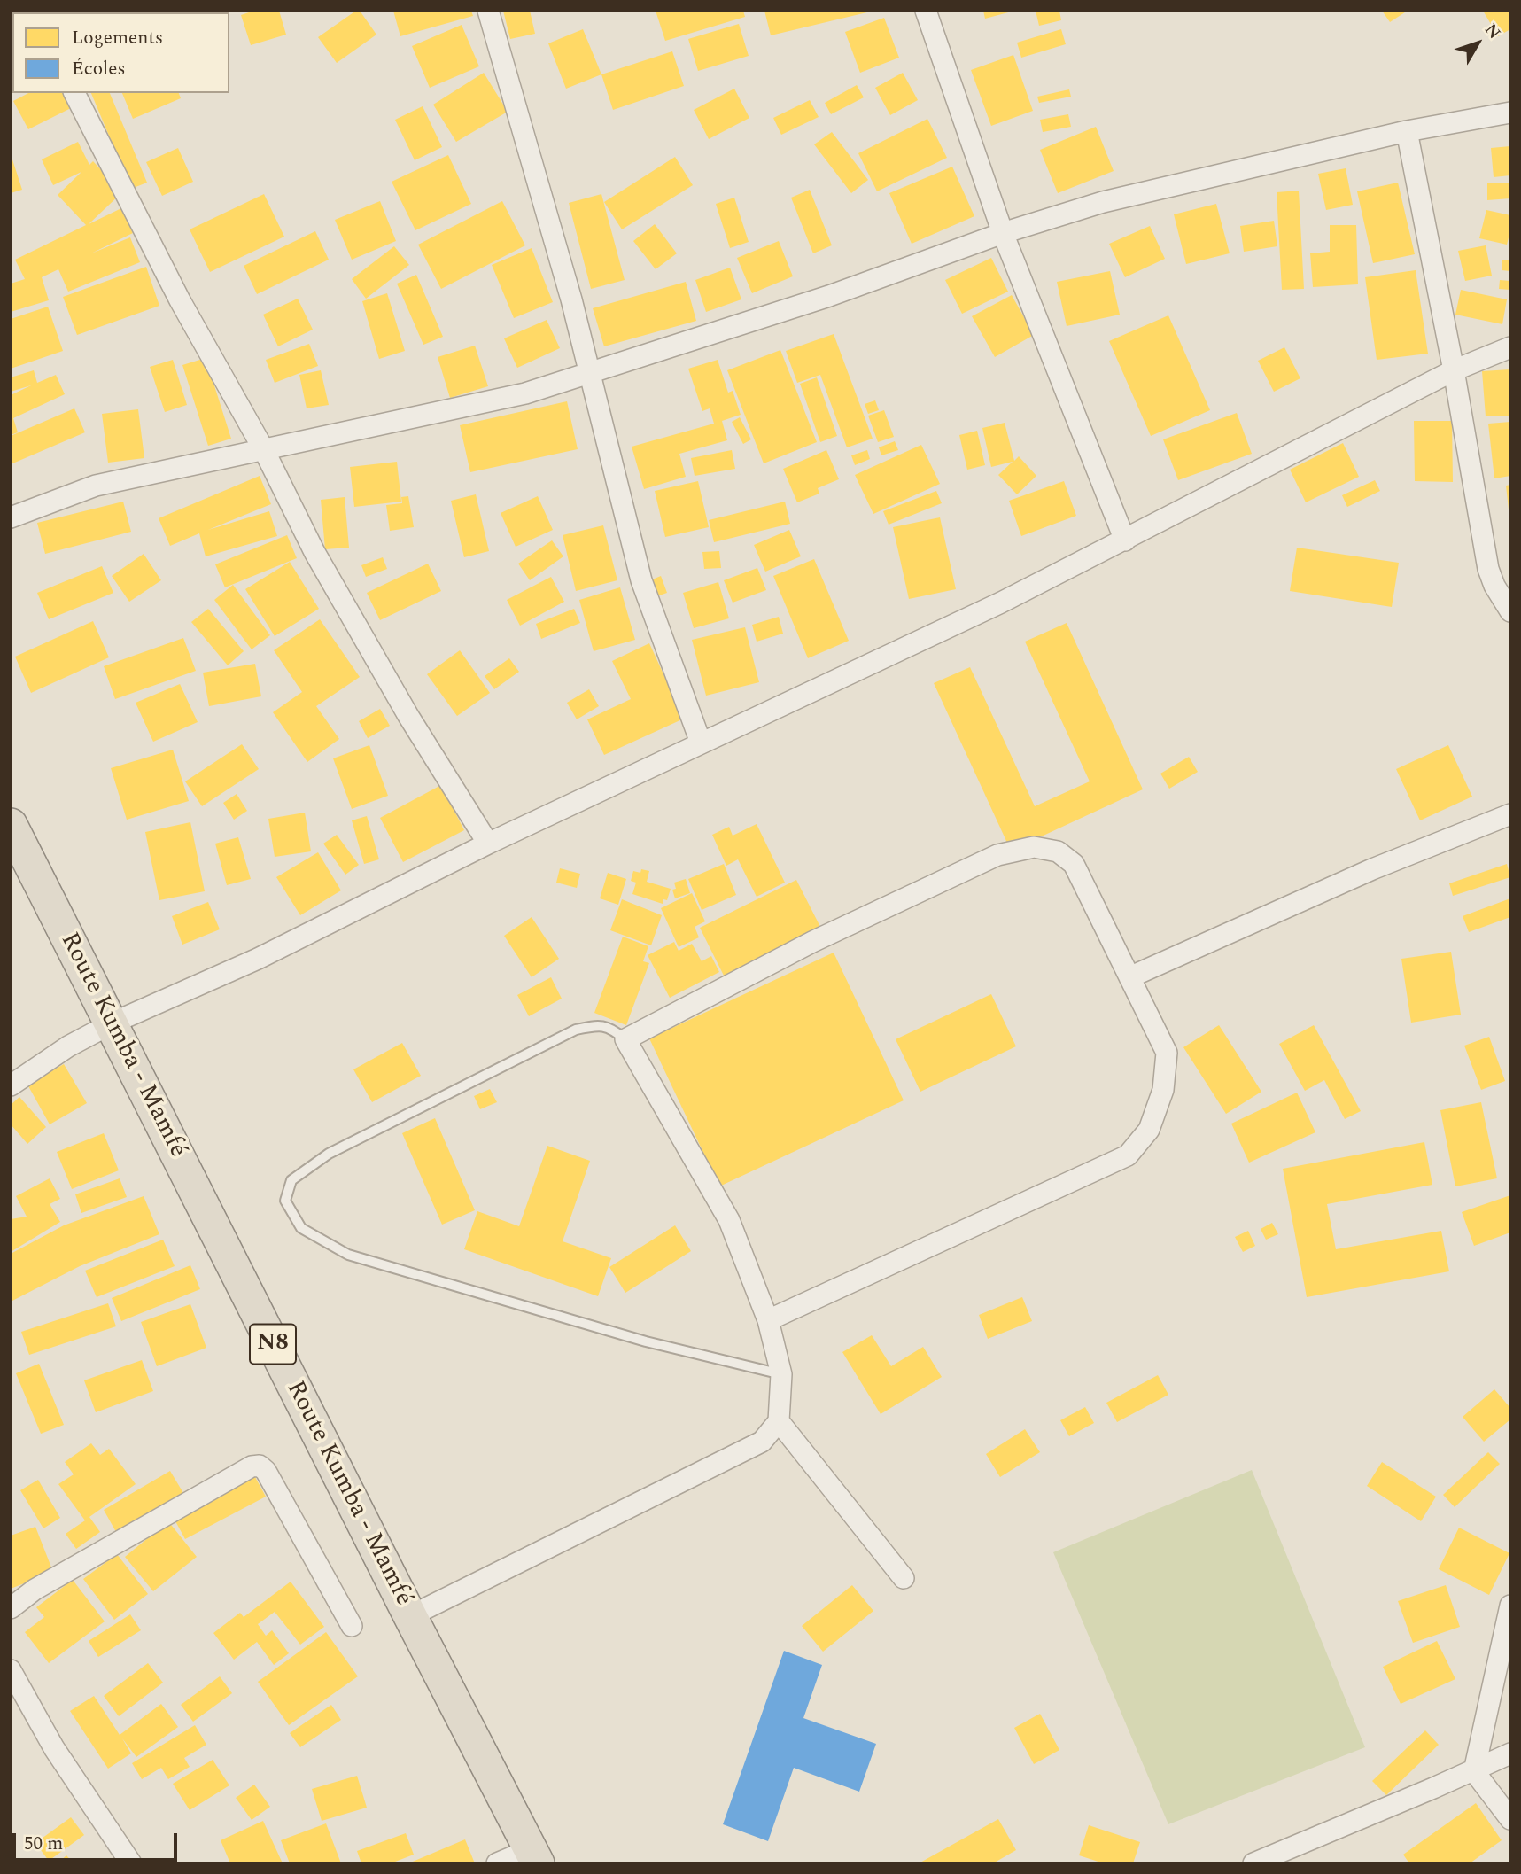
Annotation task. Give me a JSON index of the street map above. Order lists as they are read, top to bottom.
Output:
{
  "streets": {
    "highway": ["Route Kumba - Mamfé", "N8"]
  },
  "legend": ["Logements", "Écoles"],
  "scale_bar": "50 m",
  "north": "top right"
}
